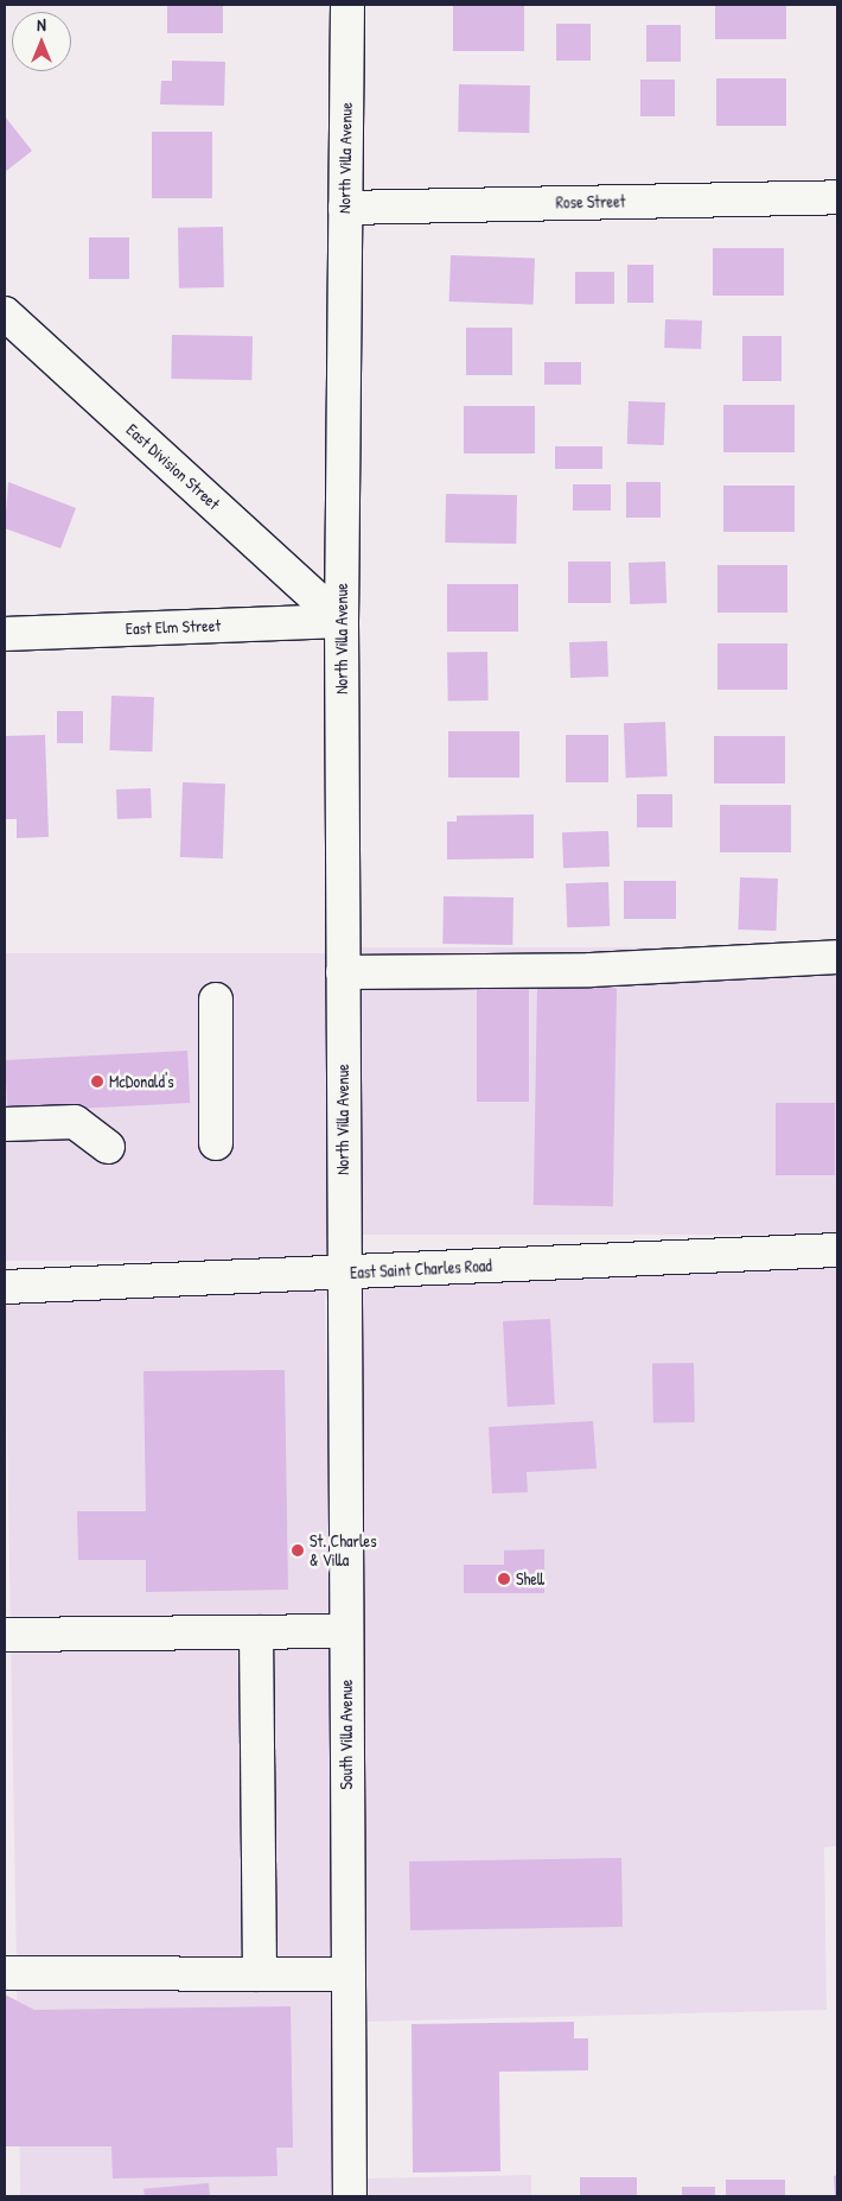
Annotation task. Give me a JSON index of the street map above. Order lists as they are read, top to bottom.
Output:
{
  "streets": {
    "street": [
      "North Villa Avenue",
      "Rose Street",
      "East Division Street",
      "East Elm Street",
      "East Saint Charles Road",
      "South Villa Avenue"
    ]
  },
  "crossings": [
    ["North Villa Avenue", "Rose Street"],
    ["North Villa Avenue", "East Division Street"],
    ["North Villa Avenue", "East Elm Street"],
    ["North Villa Avenue", "East Saint Charles Road"],
    ["North Villa Avenue", "South Villa Avenue"],
    ["East Division Street", "East Elm Street"],
    ["East Saint Charles Road", "South Villa Avenue"]
  ],
  "places": ["McDonald's", "St. Charles & Villa", "Shell"],
  "north": "top"
}
